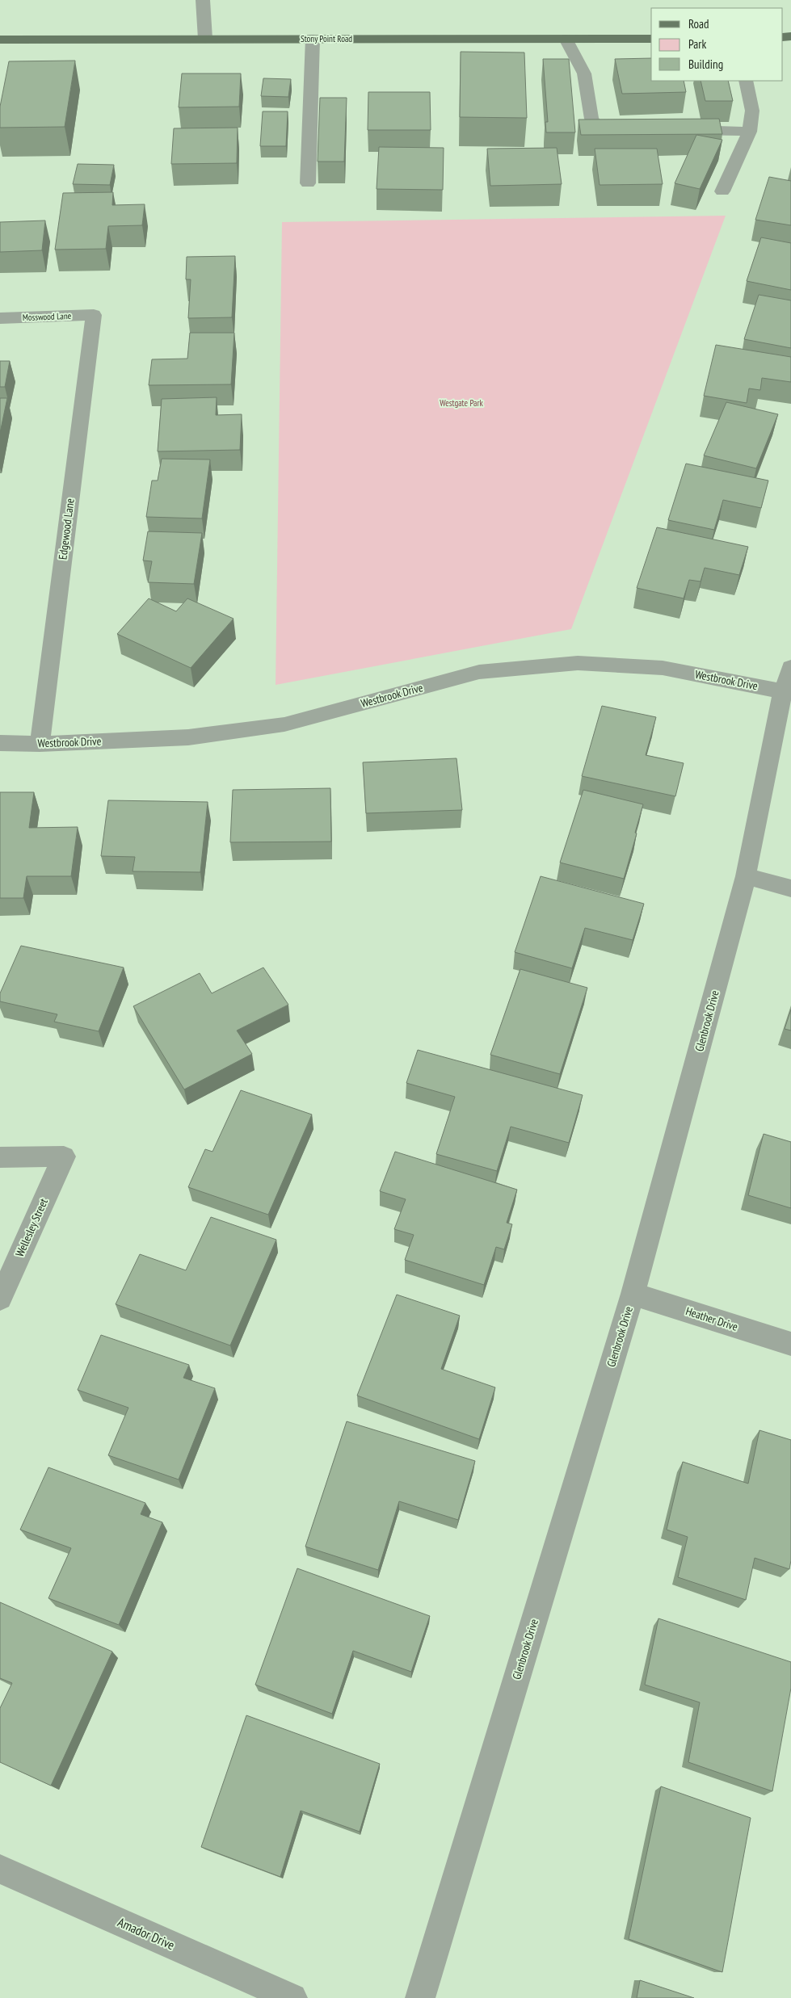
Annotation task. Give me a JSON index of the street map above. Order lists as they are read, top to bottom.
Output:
{
  "streets": {
    "main road": ["Stony Point Road"],
    "street": [
      "Mosswood Lane",
      "Edgewood Lane",
      "Westbrook Drive",
      "Glenbrook Drive",
      "Wellesley Street",
      "Heather Drive",
      "Amador Drive"
    ]
  },
  "crossings": [
    ["Mosswood Lane", "Edgewood Lane"],
    ["Edgewood Lane", "Westbrook Drive"],
    ["Westbrook Drive", "Glenbrook Drive"],
    ["Glenbrook Drive", "Heather Drive"]
  ],
  "parks": ["Westgate Park"],
  "legend": ["Road", "Park", "Building"]
}
